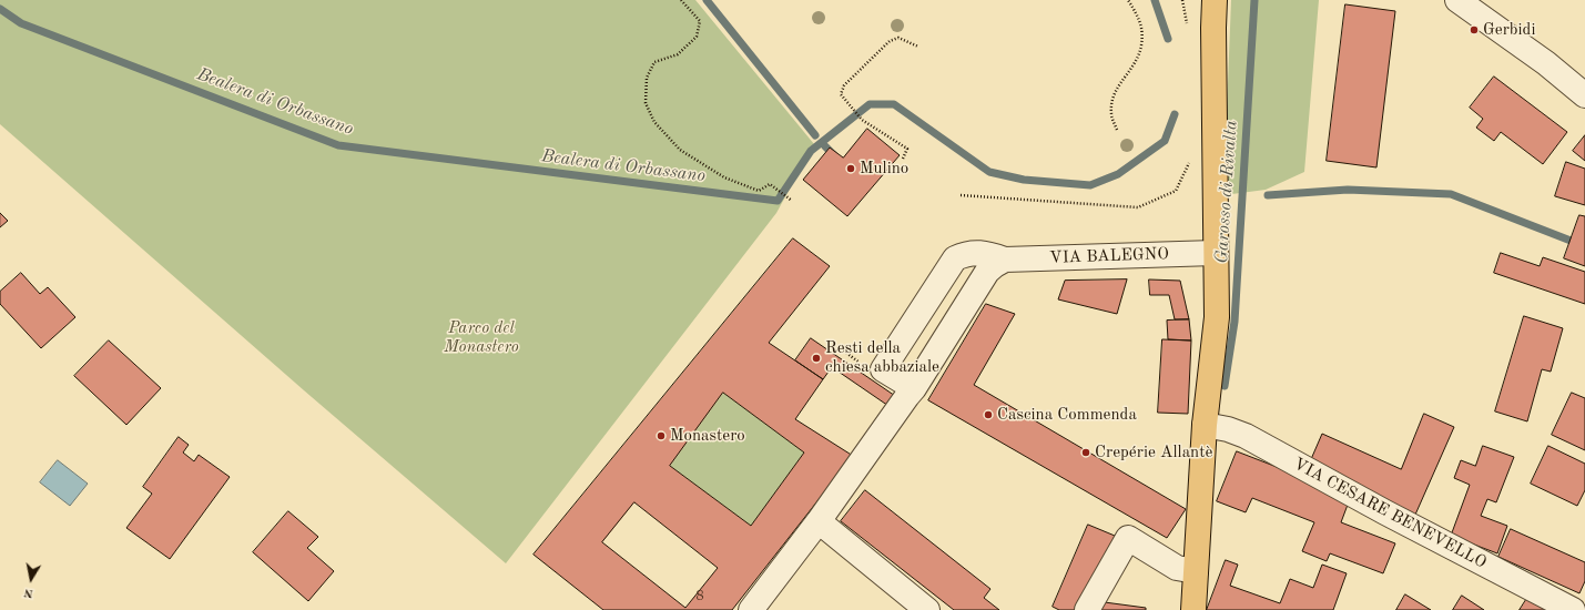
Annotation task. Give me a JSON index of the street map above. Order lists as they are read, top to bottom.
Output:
{
  "streets": {
    "street": ["VIA BALEGNO", "VIA CESARE BENEVELLO"]
  },
  "water": ["Bealera di Orbassano", "Garosso di Rivalta"],
  "parks": ["Parco del Monastero"],
  "places": [
    "Gerbidi",
    "Mulino",
    "Resti della chiesa abbaziale",
    "Cascina Commenda",
    "Monastero",
    "Crepérie Allantè"
  ],
  "house_numbers": ["8"],
  "north": "bottom"
}
